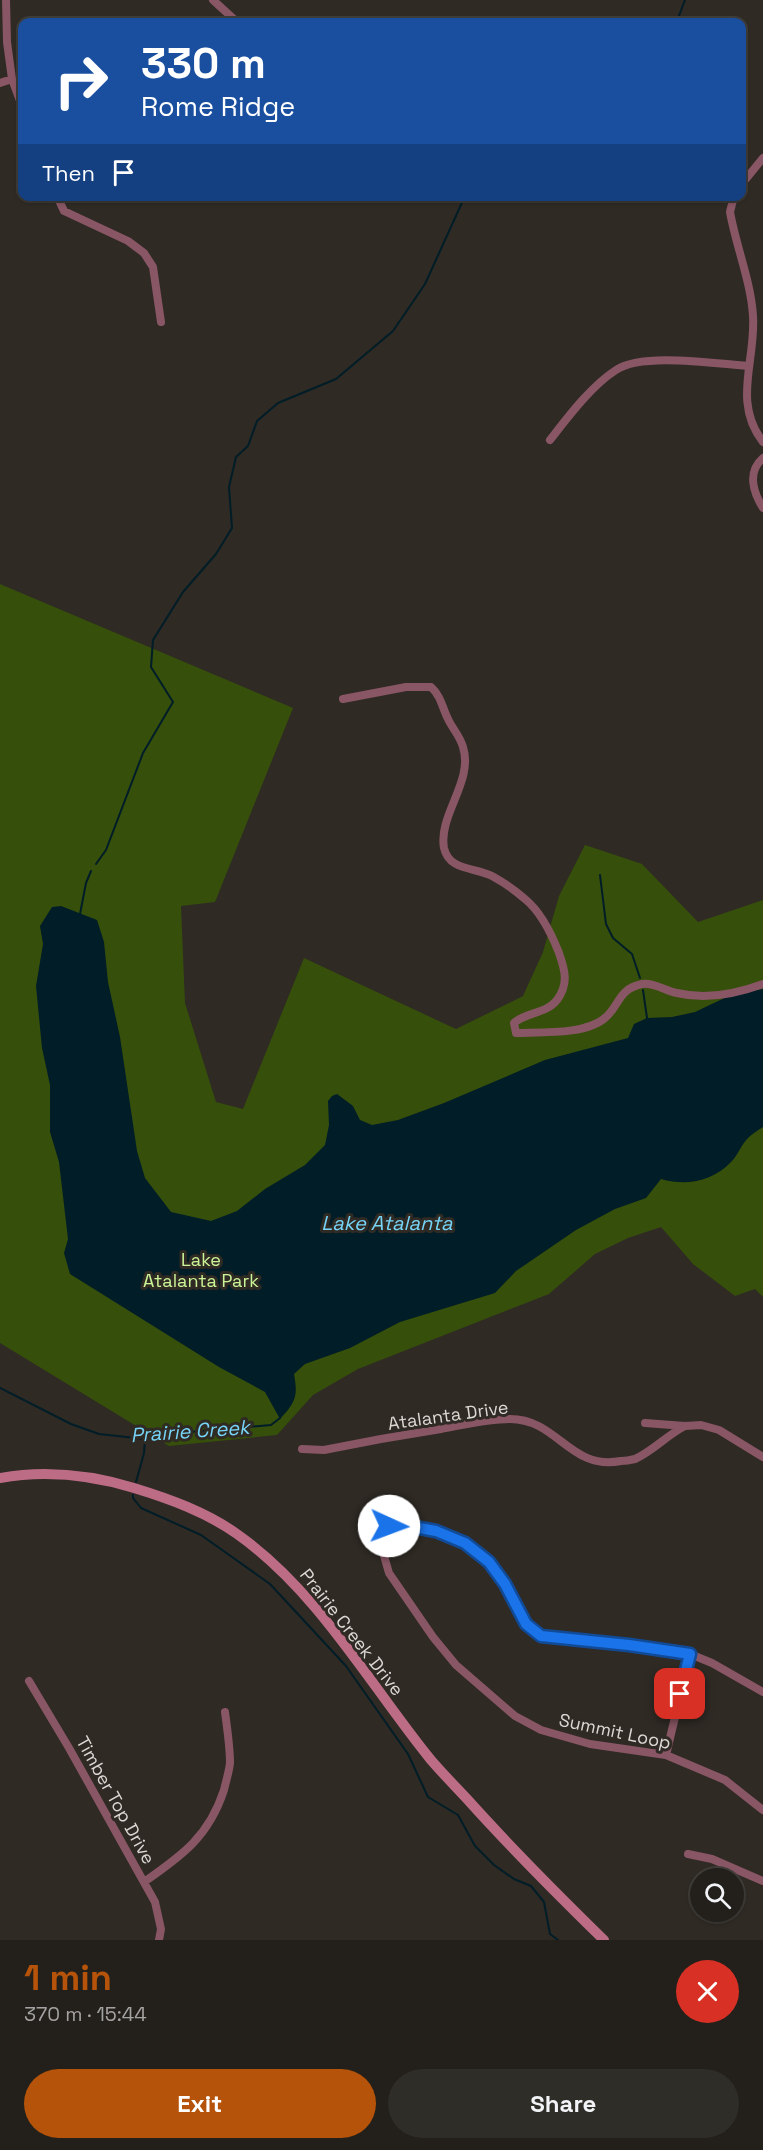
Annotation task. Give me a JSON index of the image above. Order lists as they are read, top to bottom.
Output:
{
  "streets": {
    "main road": ["Prairie Creek Drive"],
    "street": ["Atalanta Drive", "Summit Loop", "Timber Top Drive"]
  },
  "water": ["Lake Atalanta", "Prairie Creek"],
  "parks": ["Lake Atalanta Park"],
  "page": {
    "turn": ["330 m", "Rome Ridge"],
    "then": "Then",
    "heading": ["1 min", "370 m · 15:44"],
    "buttons": ["Exit", "Share"]
  }
}
